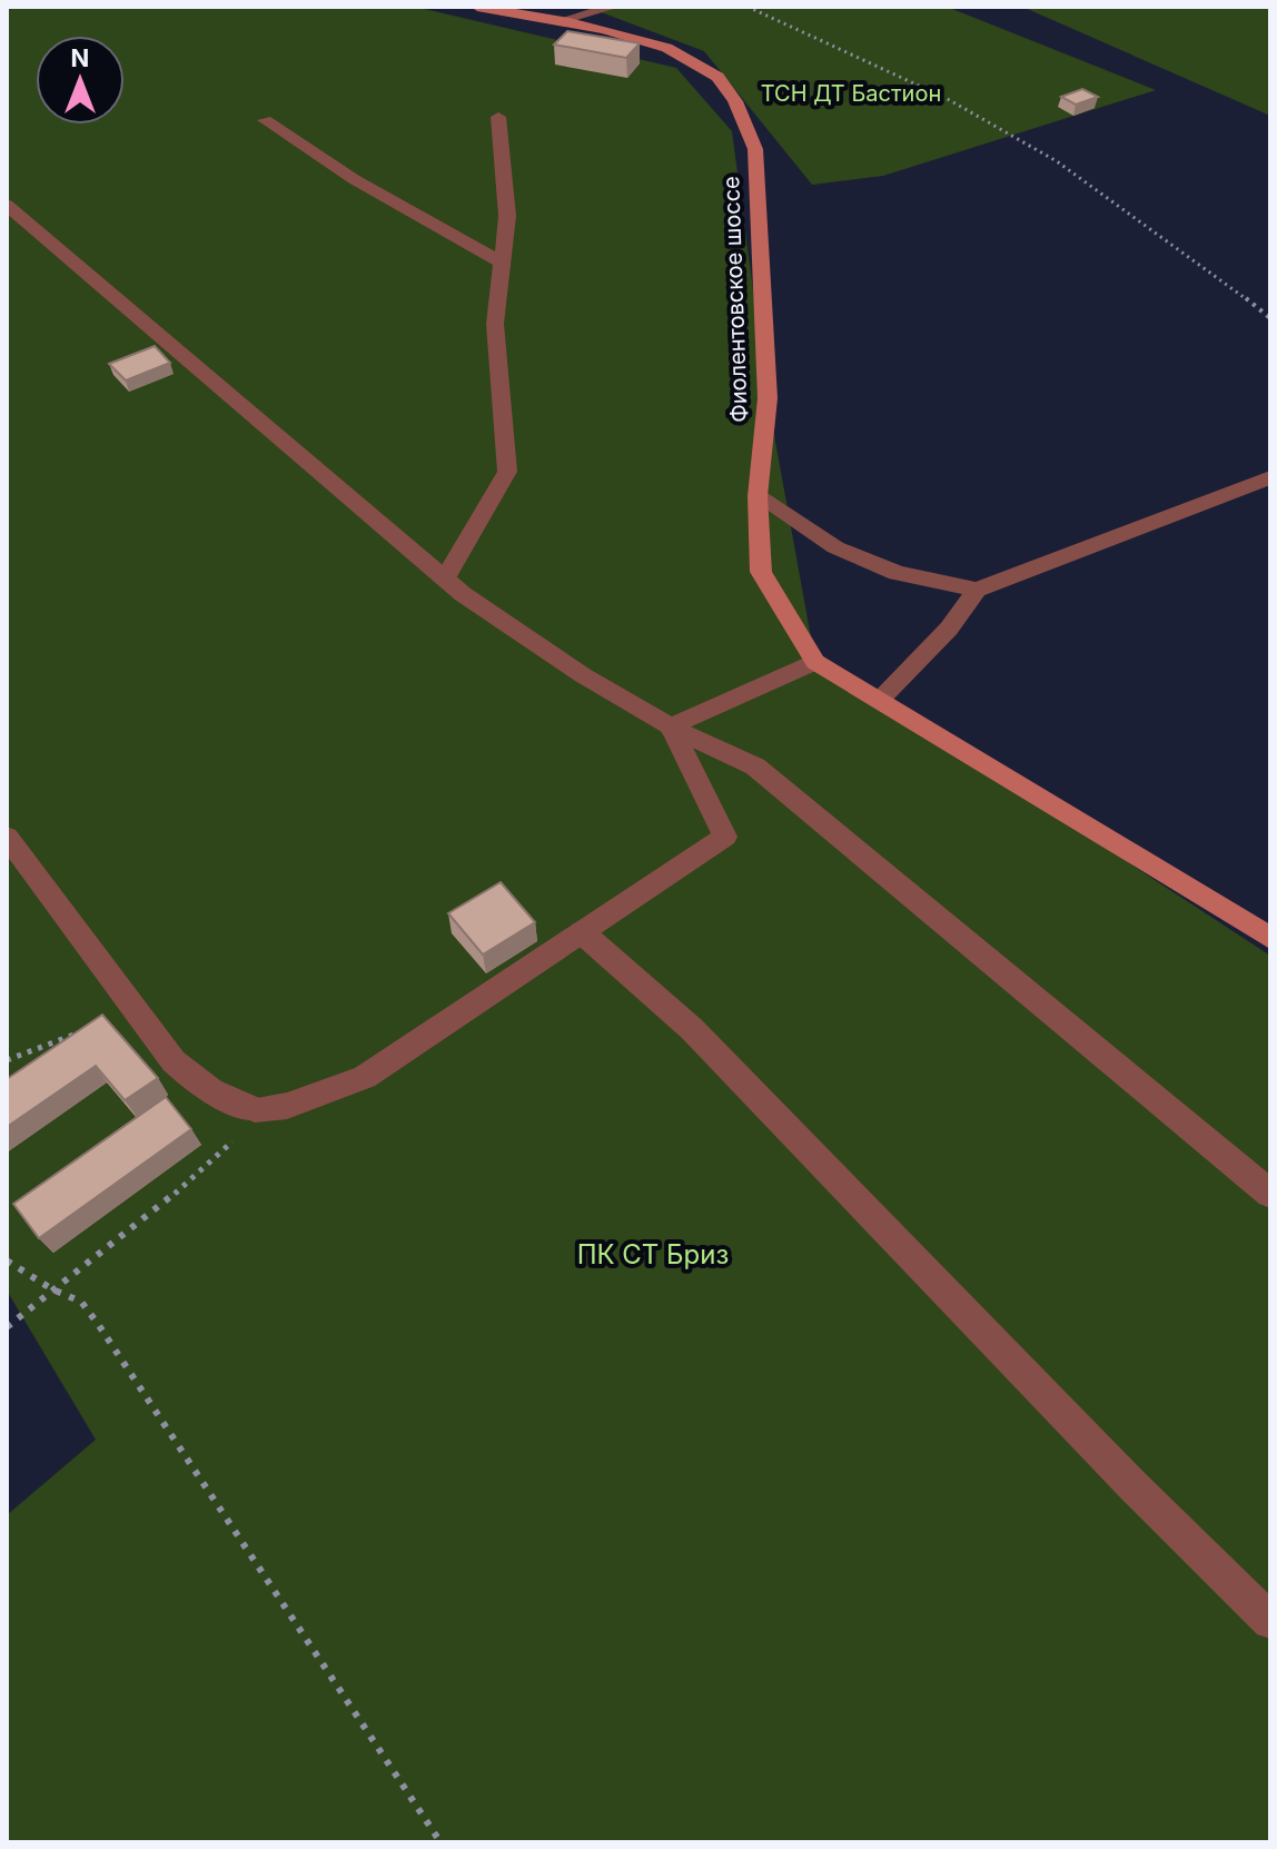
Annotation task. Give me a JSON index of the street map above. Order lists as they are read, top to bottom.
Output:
{
  "streets": {
    "main road": ["Фиолентовское шоссе"]
  },
  "parks": ["ТСН ДТ Бастион", "ПК СТ Бриз"],
  "north": "top"
}
